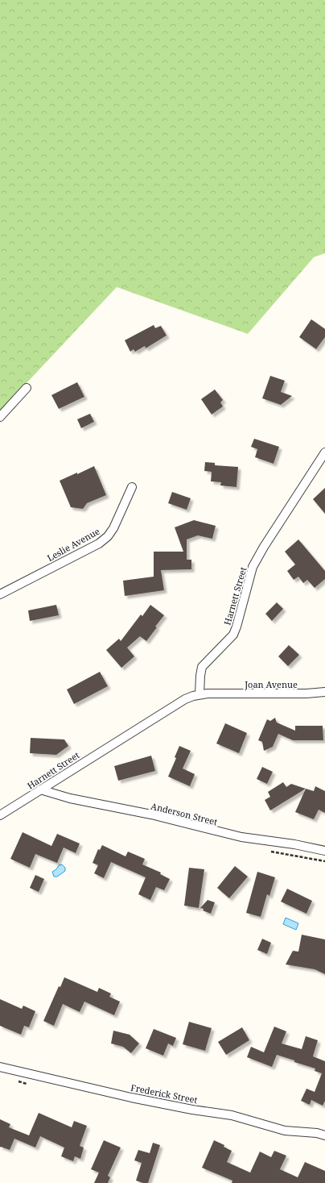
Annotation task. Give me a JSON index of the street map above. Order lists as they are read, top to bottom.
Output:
{
  "streets": {
    "street": [
      "Leslie Avenue",
      "Harnett Street",
      "Joan Avenue",
      "Anderson Street",
      "Frederick Street"
    ]
  },
  "crossings": [
    ["Harnett Street", "Joan Avenue"],
    ["Harnett Street", "Anderson Street"]
  ]
}
